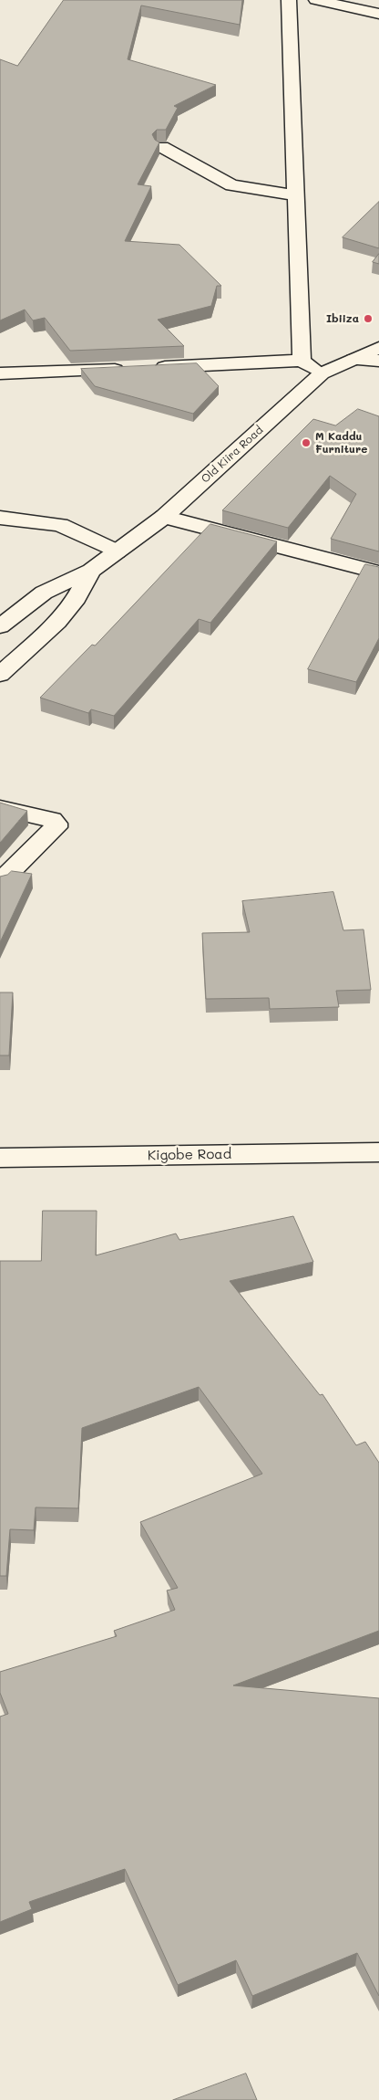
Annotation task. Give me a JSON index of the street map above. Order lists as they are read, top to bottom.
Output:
{
  "streets": {
    "street": ["Old Kiira Road", "Kigobe Road"]
  },
  "places": ["Ibiiza", "M Kaddu Furniture"]
}
